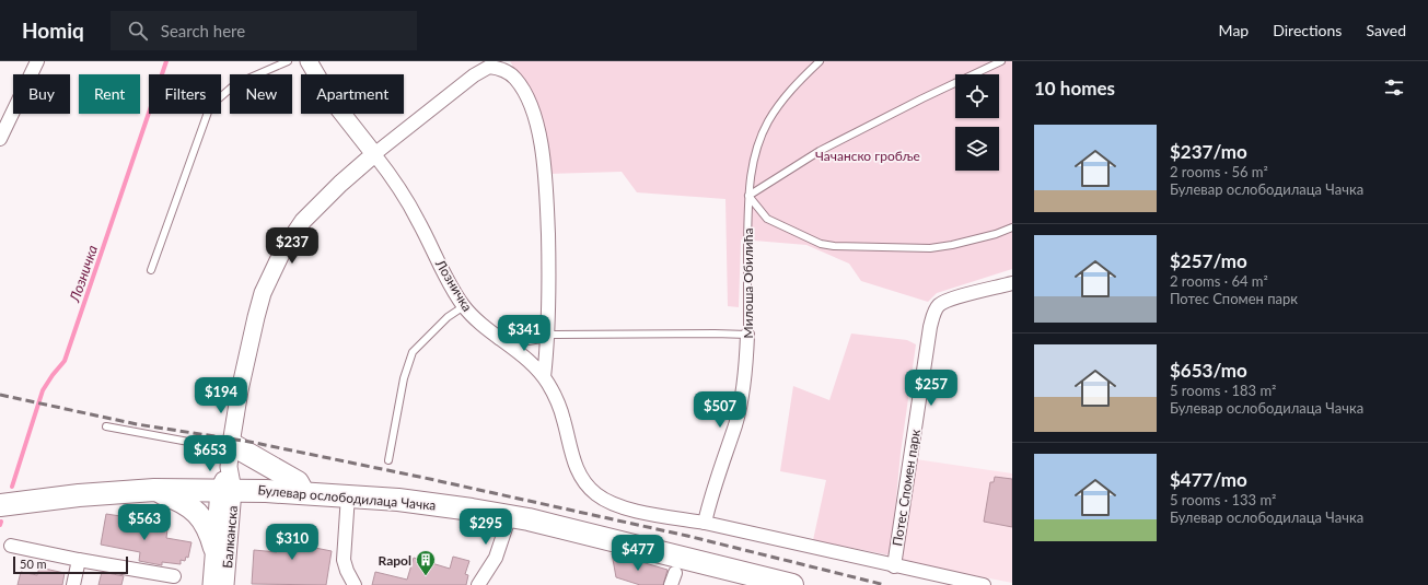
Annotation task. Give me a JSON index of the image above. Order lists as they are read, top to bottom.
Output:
{
  "streets": {
    "main road": ["Булевар ослободилаца Чачка"],
    "street": [
      "Милоша Обилића",
      "Лозничка",
      "Потес Спомен парк",
      "Балканска"
    ]
  },
  "crossings": [
    ["Милоша Обилића", "Лозничка"],
    ["Милоша Обилића", "Потес Спомен парк"],
    ["Лозничка", "Потес Спомен парк"],
    ["Булевар ослободилаца Чачка", "Балканска"]
  ],
  "water": ["Лозничка"],
  "parks": ["Чачанско гробље"],
  "places": {
    "building": ["Rapol"]
  },
  "scale_bar": "50 m",
  "page": {
    "header": "Homiq",
    "search": "Search here",
    "nav": ["Map", "Directions", "Saved"],
    "heading": "10 homes",
    "chip": [
      "Buy",
      "Rent",
      "Filters",
      "New",
      "Apartment"
    ],
    "list": [
      {
        "name": "$237/mo",
        "note": "2 rooms · 56 m² · Булевар ослободилаца Чачка"
      },
      {
        "name": "$257/mo",
        "note": "2 rooms · 64 m² · Потес Спомен парк"
      },
      {
        "name": "$653/mo",
        "note": "5 rooms · 183 m² · Булевар ослободилаца Чачка"
      },
      {
        "name": "$477/mo",
        "note": "5 rooms · 133 m² · Булевар ослободилаца Чачка"
      }
    ],
    "price": [
      "$237",
      "$341",
      "$257",
      "$194",
      "$507",
      "$653",
      "$563",
      "$295",
      "$310",
      "$477"
    ],
    "scale": "50 m"
  }
}
